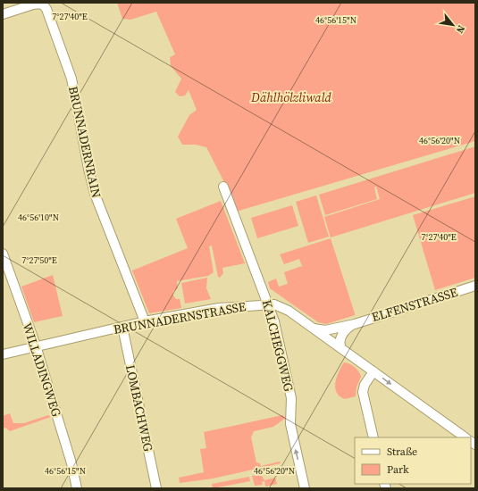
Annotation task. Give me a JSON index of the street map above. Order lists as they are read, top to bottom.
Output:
{
  "streets": {
    "street": [
      "BRUNNADERNRAIN",
      "ELFENSTRASSE",
      "BRUNNADERNSTRASSE",
      "KALCHEGGWEG",
      "WILLADINGWEG",
      "LOMBACHWEG"
    ]
  },
  "crossings": [
    ["BRUNNADERNRAIN", "BRUNNADERNSTRASSE"],
    ["ELFENSTRASSE", "BRUNNADERNSTRASSE"],
    ["BRUNNADERNSTRASSE", "KALCHEGGWEG"],
    ["BRUNNADERNSTRASSE", "WILLADINGWEG"],
    ["BRUNNADERNSTRASSE", "LOMBACHWEG"]
  ],
  "parks": ["Dählhölzliwald"],
  "legend": ["Straße", "Park"],
  "north": "bottom right",
  "coordinates": [
    "7°27'40\"E",
    "46°56'15\"N",
    "46°56'20\"N",
    "46°56'10\"N",
    "7°27'50\"E"
  ]
}
